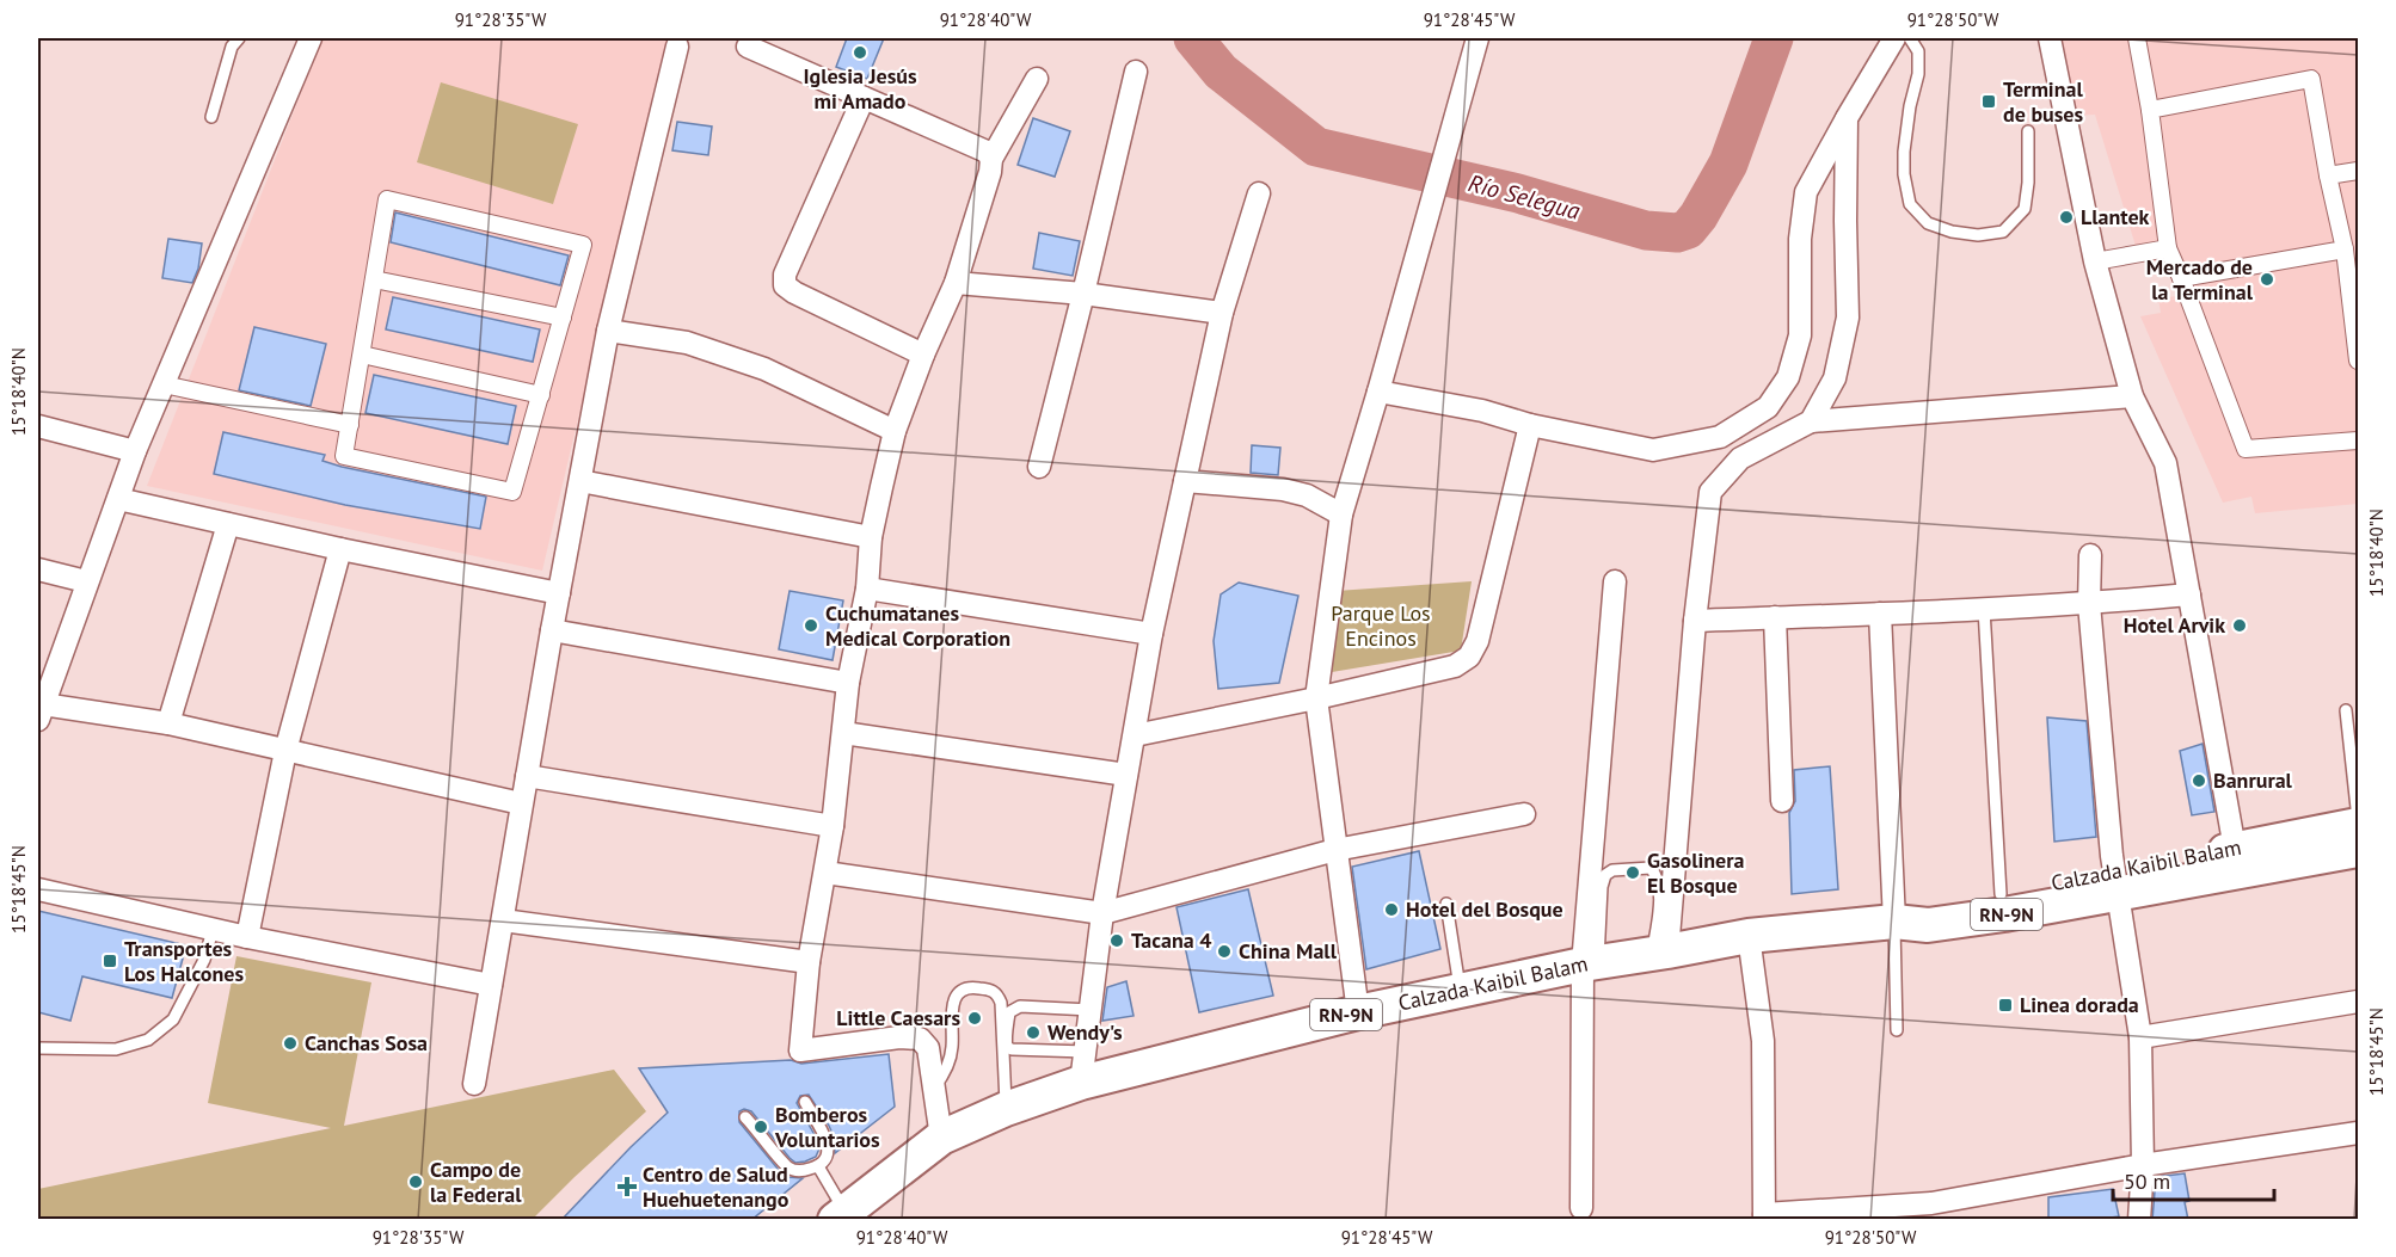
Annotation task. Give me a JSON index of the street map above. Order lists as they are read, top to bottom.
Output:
{
  "streets": {
    "main road": ["Calzada Kaibil Balam", "RN-9N"]
  },
  "water": ["Río Selegua"],
  "parks": ["Parque Los Encinos"],
  "places": {
    "other": [
      "Iglesia Jesús mi Amado",
      "Llantek",
      "Mercado de la Terminal",
      "Cuchumatanes Medical Corporation",
      "Hotel Arvik",
      "Banrural",
      "Gasolinera El Bosque",
      "Hotel del Bosque",
      "Tacana 4",
      "China Mall",
      "Little Caesars",
      "Wendy's",
      "Canchas Sosa",
      "Bomberos Voluntarios",
      "Campo de la Federal"
    ],
    "transit": ["Terminal de buses", "Transportes Los Halcones", "Linea dorada"],
    "health": ["Centro de Salud Huehuetenango"]
  },
  "scale_bar": "50 m",
  "coordinates": [
    "91°28'35\"W",
    "91°28'40\"W",
    "91°28'45\"W",
    "91°28'50\"W",
    "15°18'40\"N",
    "15°18'45\"N"
  ]
}
